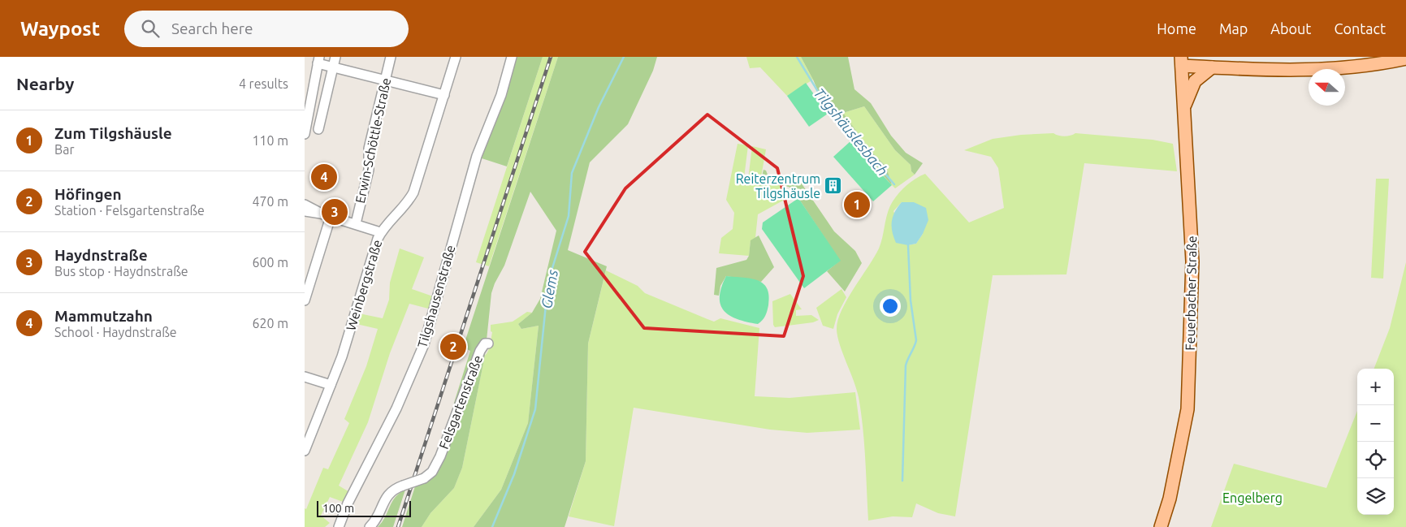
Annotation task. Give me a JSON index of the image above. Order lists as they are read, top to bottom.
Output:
{
  "streets": {
    "main road": ["Feuerbacher Straße"],
    "street": [
      "Erwin-Schöttle-Straße",
      "Weinbergstraße",
      "Tilgshausenstraße",
      "Felsgartenstraße"
    ]
  },
  "water": ["Tilgshäuslesbach", "Glems"],
  "parks": ["Engelberg"],
  "places": {
    "building": ["Reiterzentrum Tilgshäusle"]
  },
  "scale_bar": "100 m",
  "north": "left",
  "page": {
    "header": "Waypost",
    "search": "Search here",
    "nav": [
      "Home",
      "Map",
      "About",
      "Contact"
    ],
    "heading": ["Nearby", "4 results"],
    "list": [
      {
        "mark": "1",
        "name": "Zum Tilgshäusle",
        "note": "Bar",
        "value": "110 m"
      },
      {
        "mark": "2",
        "name": "Höfingen",
        "note": "Station · Felsgartenstraße",
        "value": "470 m"
      },
      {
        "mark": "3",
        "name": "Haydnstraße",
        "note": "Bus stop · Haydnstraße",
        "value": "600 m"
      },
      {
        "mark": "4",
        "name": "Mammutzahn",
        "note": "School · Haydnstraße",
        "value": "620 m"
      }
    ],
    "pins": [
      "4",
      "1",
      "3",
      "2"
    ],
    "map_buttons": ["+", "−"],
    "scale": "100 m"
  }
}
